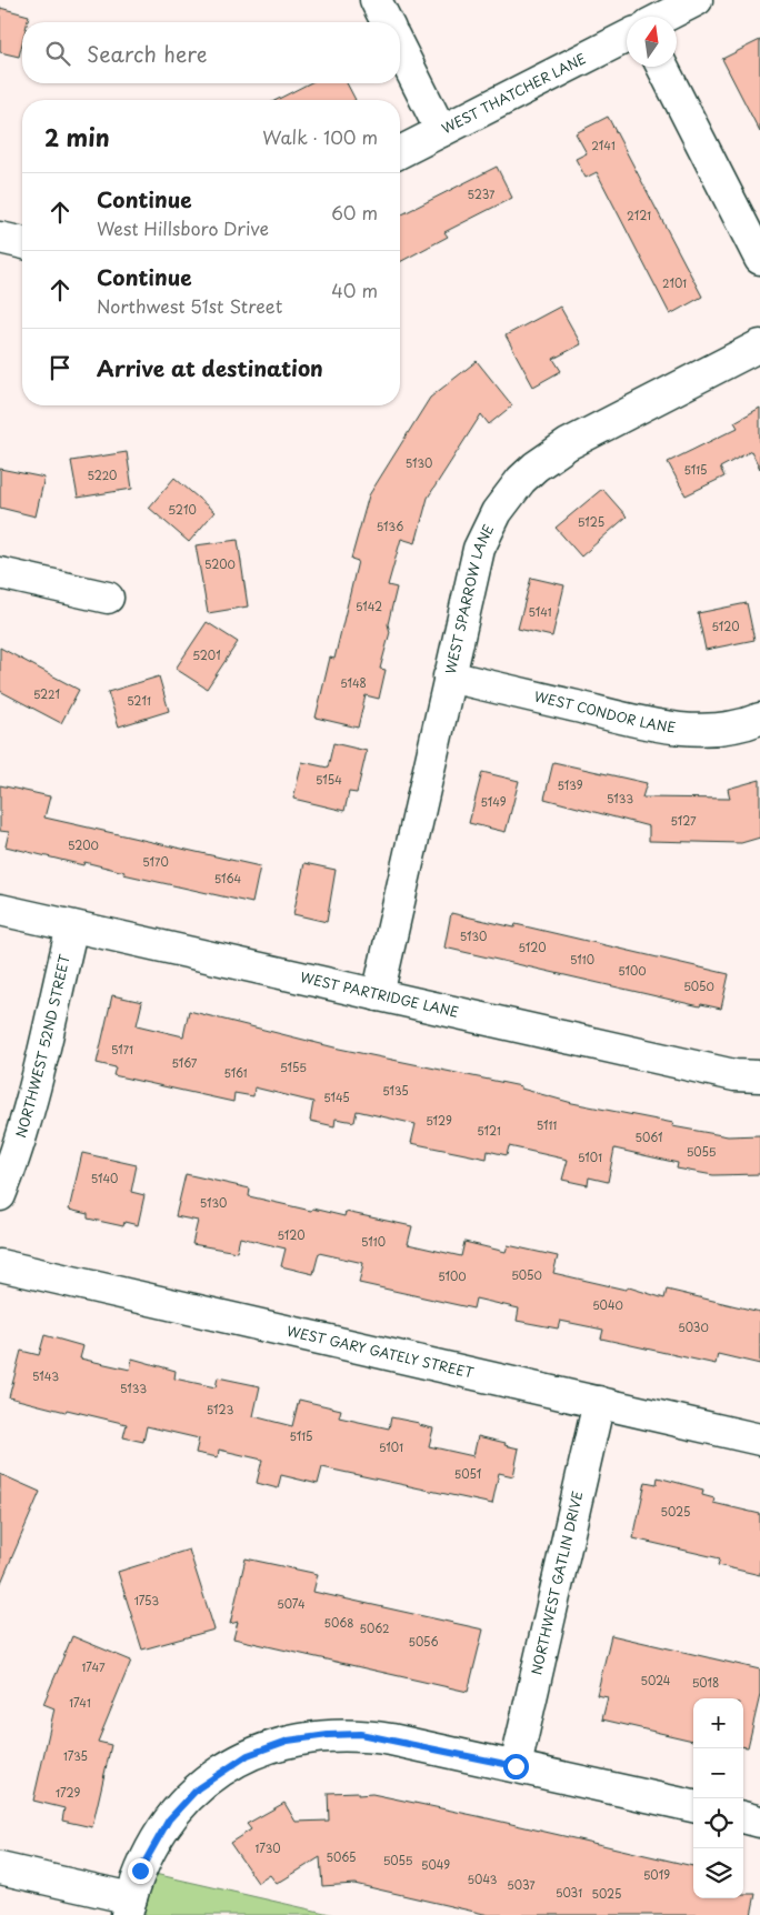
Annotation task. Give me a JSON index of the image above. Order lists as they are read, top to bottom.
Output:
{
  "streets": {
    "street": [
      "WEST THATCHER LANE",
      "WEST SPARROW LANE",
      "WEST CONDOR LANE",
      "WEST PARTRIDGE LANE",
      "NORTHWEST 52ND STREET",
      "WEST GARY GATELY STREET",
      "NORTHWEST GATLIN DRIVE"
    ]
  },
  "crossings": [
    ["WEST SPARROW LANE", "WEST CONDOR LANE"],
    ["WEST SPARROW LANE", "WEST PARTRIDGE LANE"],
    ["WEST PARTRIDGE LANE", "NORTHWEST 52ND STREET"],
    ["WEST GARY GATELY STREET", "NORTHWEST GATLIN DRIVE"]
  ],
  "house_numbers": [
    "2141",
    "5237",
    "2121",
    "2101",
    "5130",
    "5115",
    "5220",
    "5210",
    "5125",
    "5136",
    "5200",
    "5142",
    "5141",
    "5120",
    "5201",
    "5148",
    "5221",
    "5211",
    "5154",
    "5139",
    "5133",
    "5149",
    "5127",
    "5200",
    "5170",
    "5164",
    "5130",
    "5120",
    "5110",
    "5100",
    "5050",
    "5171",
    "5167",
    "5155",
    "5161",
    "5135",
    "5145",
    "5129",
    "5111",
    "5121",
    "5061",
    "5055",
    "5101",
    "5140",
    "5130",
    "5120",
    "5110",
    "5050",
    "5100",
    "5040",
    "5030",
    "5143",
    "5133",
    "5123",
    "5115",
    "5101",
    "5051",
    "5025",
    "1753",
    "5074",
    "5068",
    "5062",
    "5056",
    "1747",
    "5024",
    "5018",
    "1741",
    "1735",
    "1729",
    "1730",
    "5065",
    "5055",
    "5049",
    "5019",
    "5043",
    "5037",
    "5031",
    "5025"
  ],
  "north": "top",
  "page": {
    "search": "Search here",
    "heading": ["2 min", "Walk · 100 m"],
    "list": [
      ["Continue", "West Hillsboro Drive", "60 m"],
      ["Continue", "Northwest 51st Street", "40 m"],
      "Arrive at destination"
    ],
    "map_buttons": ["+", "−"]
  }
}
